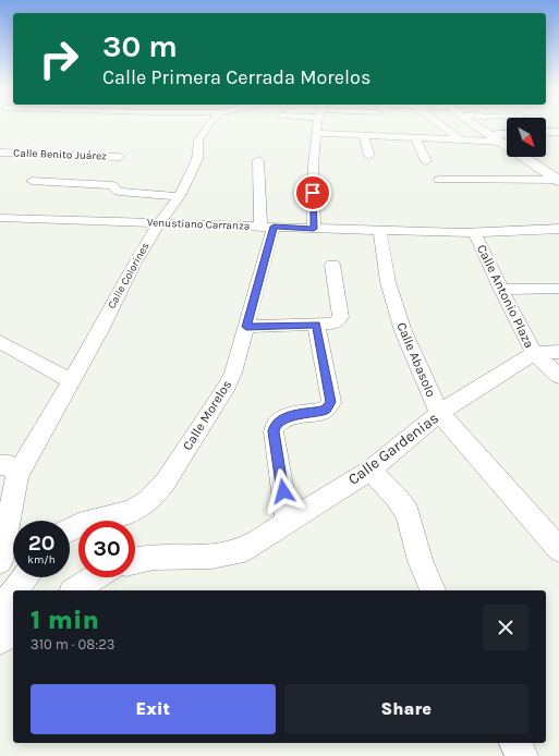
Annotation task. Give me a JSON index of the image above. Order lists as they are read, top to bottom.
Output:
{
  "streets": {
    "street": [
      "Calle Benito Juárez",
      "Venustiano Carranza",
      "Calle Colorines",
      "Calle Antonio Plaza",
      "Calle Abasolo",
      "Calle Morelos",
      "Calle Gardenias"
    ]
  },
  "crossings": [
    ["Venustiano Carranza", "Calle Colorines"],
    ["Venustiano Carranza", "Calle Antonio Plaza"],
    ["Venustiano Carranza", "Calle Abasolo"],
    ["Venustiano Carranza", "Calle Morelos"],
    ["Calle Antonio Plaza", "Calle Gardenias"],
    ["Calle Abasolo", "Calle Gardenias"]
  ],
  "north": "bottom right",
  "page": {
    "turn": ["30 m", "Calle Primera Cerrada Morelos"],
    "speed": "20 km/h",
    "limit": "30",
    "heading": ["1 min", "310 m · 08:23"],
    "buttons": ["Exit", "Share"]
  }
}
